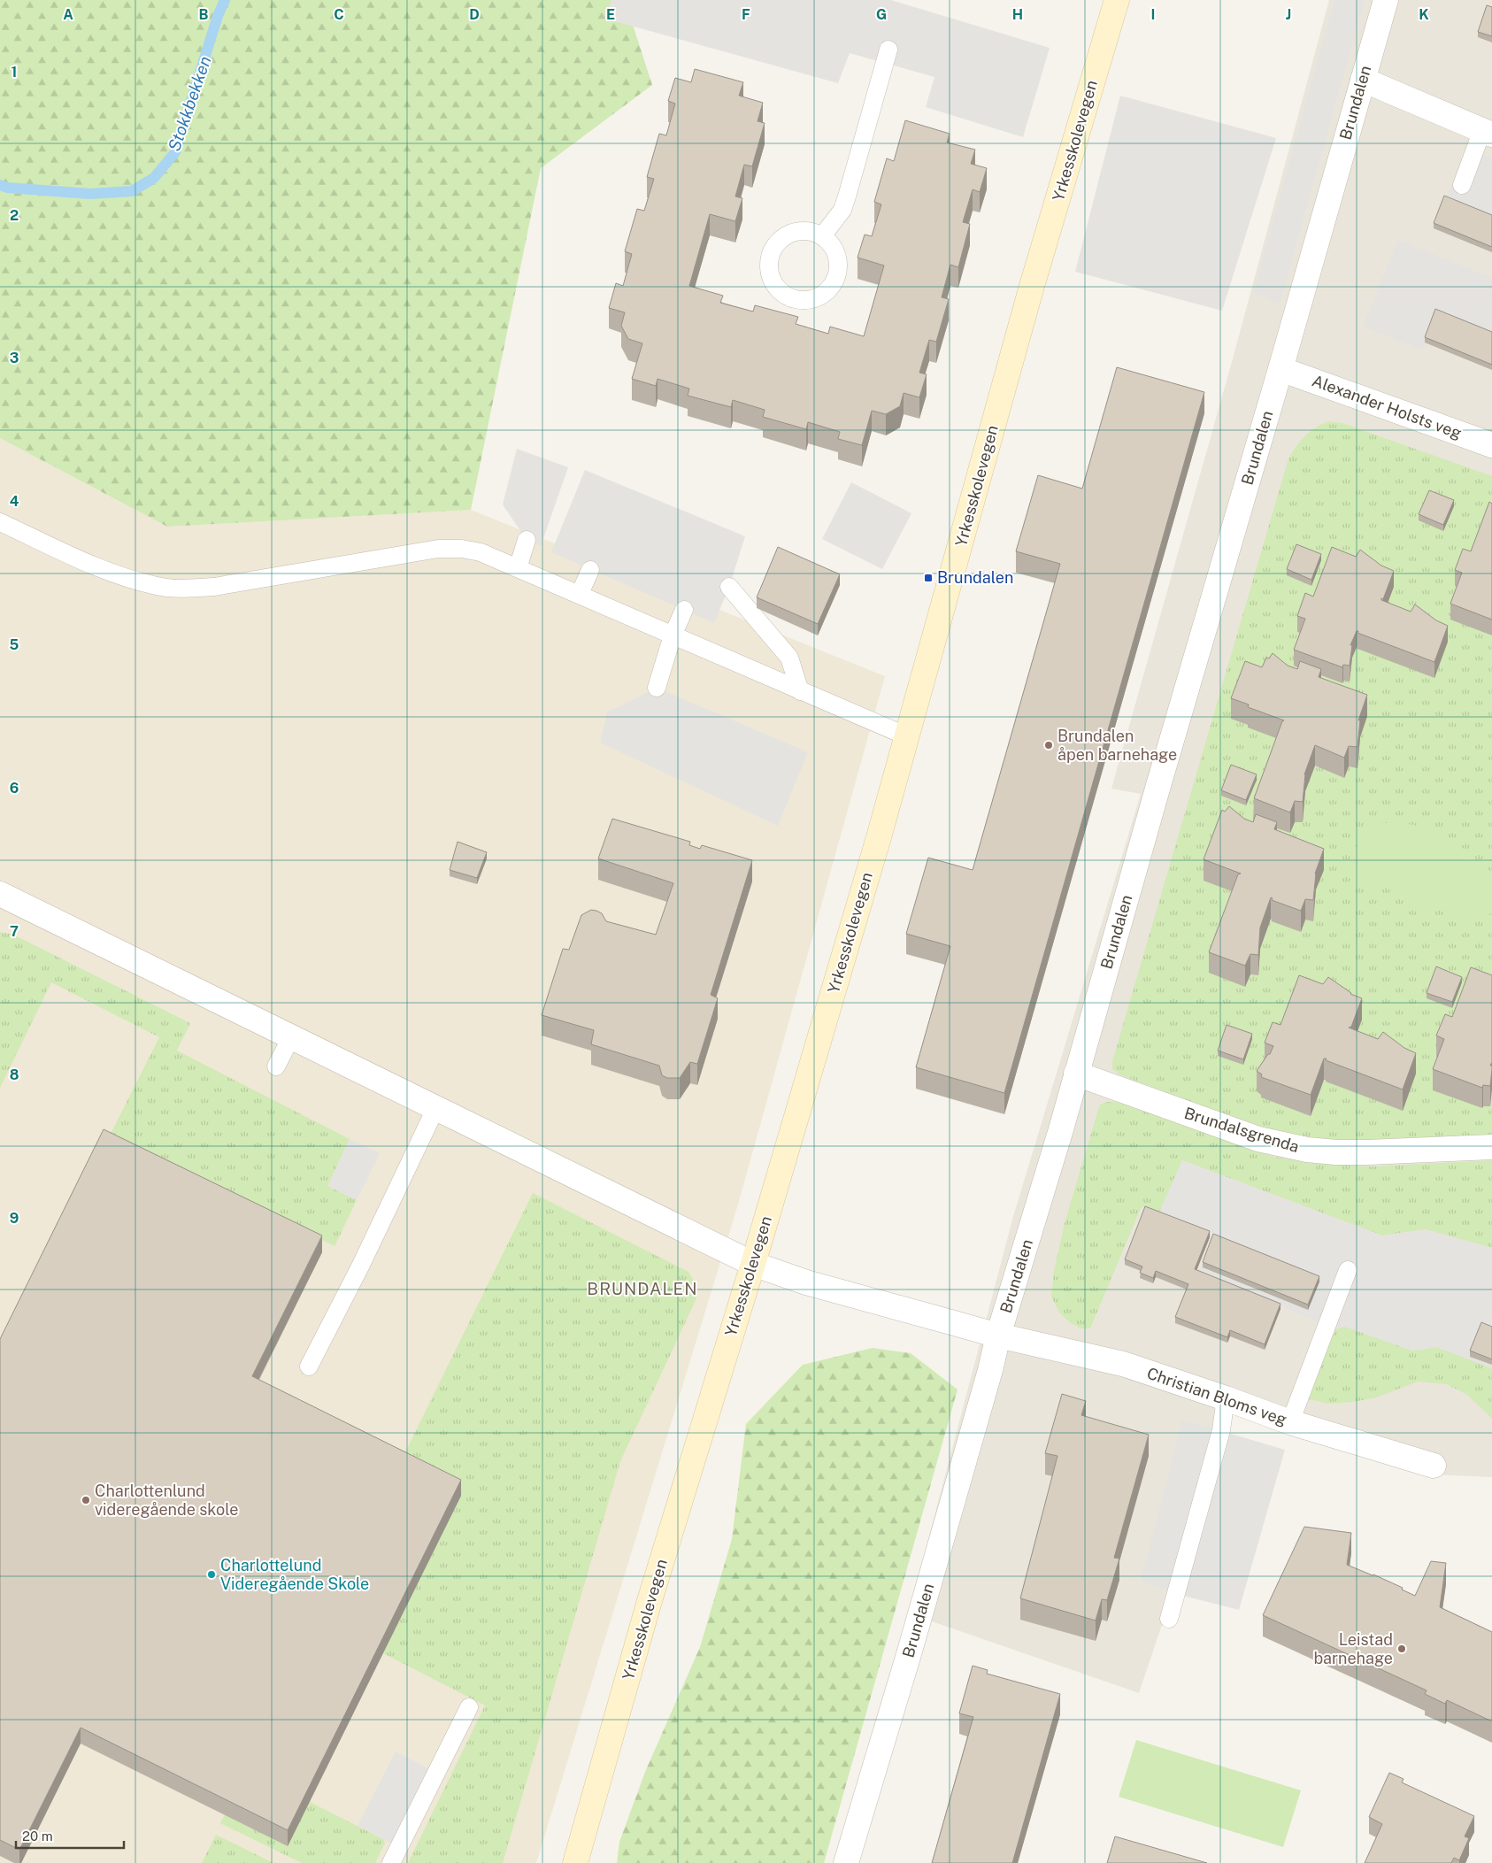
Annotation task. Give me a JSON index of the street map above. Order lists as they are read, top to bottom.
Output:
{
  "streets": {
    "street": [
      "Brundalen",
      "Yrkesskolevegen",
      "Alexander Holsts veg",
      "Brundalsgrenda",
      "Christian Bloms veg"
    ]
  },
  "crossings": [
    ["Brundalen", "Alexander Holsts veg"],
    ["Brundalen", "Brundalsgrenda"],
    ["Brundalen", "Christian Bloms veg"],
    ["Yrkesskolevegen", "Christian Bloms veg"]
  ],
  "districts": ["BRUNDALEN"],
  "water": ["Stokkbekken"],
  "places": {
    "transit": ["Brundalen"],
    "other": [
      "Brundalen åpen barnehage",
      "Charlottenlund videregående skole",
      "Charlottelund Videregående Skole",
      "Leistad barnehage"
    ]
  },
  "scale_bar": "20 m",
  "grid": {
    "columns": [
      "A",
      "B",
      "C",
      "D",
      "E",
      "F",
      "G",
      "H",
      "I",
      "J",
      "K"
    ],
    "rows": [
      "1",
      "2",
      "3",
      "4",
      "5",
      "6",
      "7",
      "8",
      "9"
    ]
  }
}
